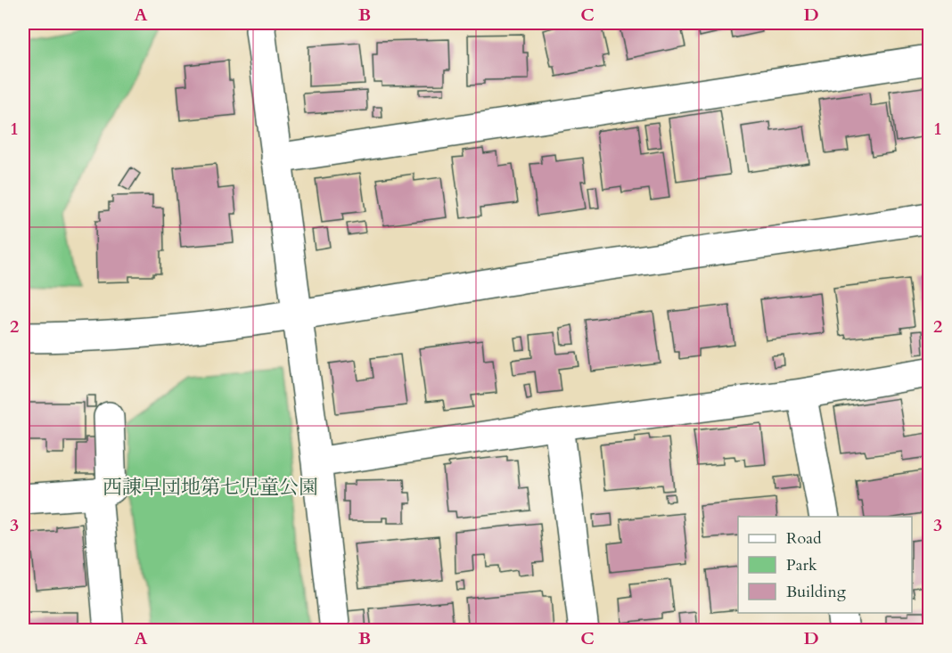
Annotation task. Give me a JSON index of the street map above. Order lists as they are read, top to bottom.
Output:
{
  "parks": ["西諌早団地第七児童公園"],
  "legend": ["Road", "Park", "Building"],
  "grid": {
    "columns": [
      "A",
      "B",
      "C",
      "D"
    ],
    "rows": ["1", "2", "3"]
  }
}
